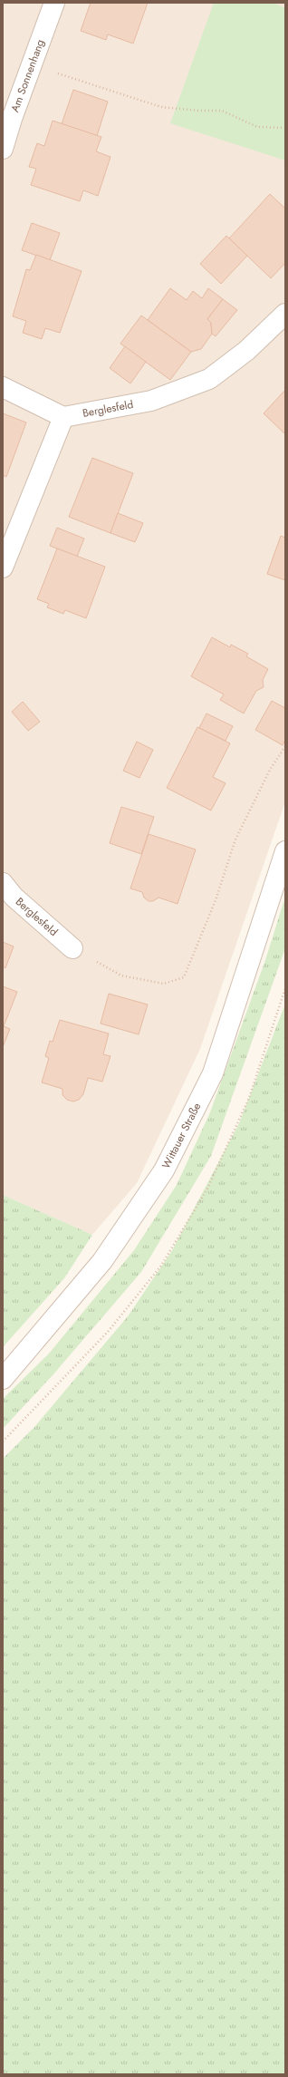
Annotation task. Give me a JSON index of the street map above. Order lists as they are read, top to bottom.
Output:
{
  "streets": {
    "street": ["Am Sonnenhang", "Berglesfeld", "Wittauer Straße"]
  }
}
